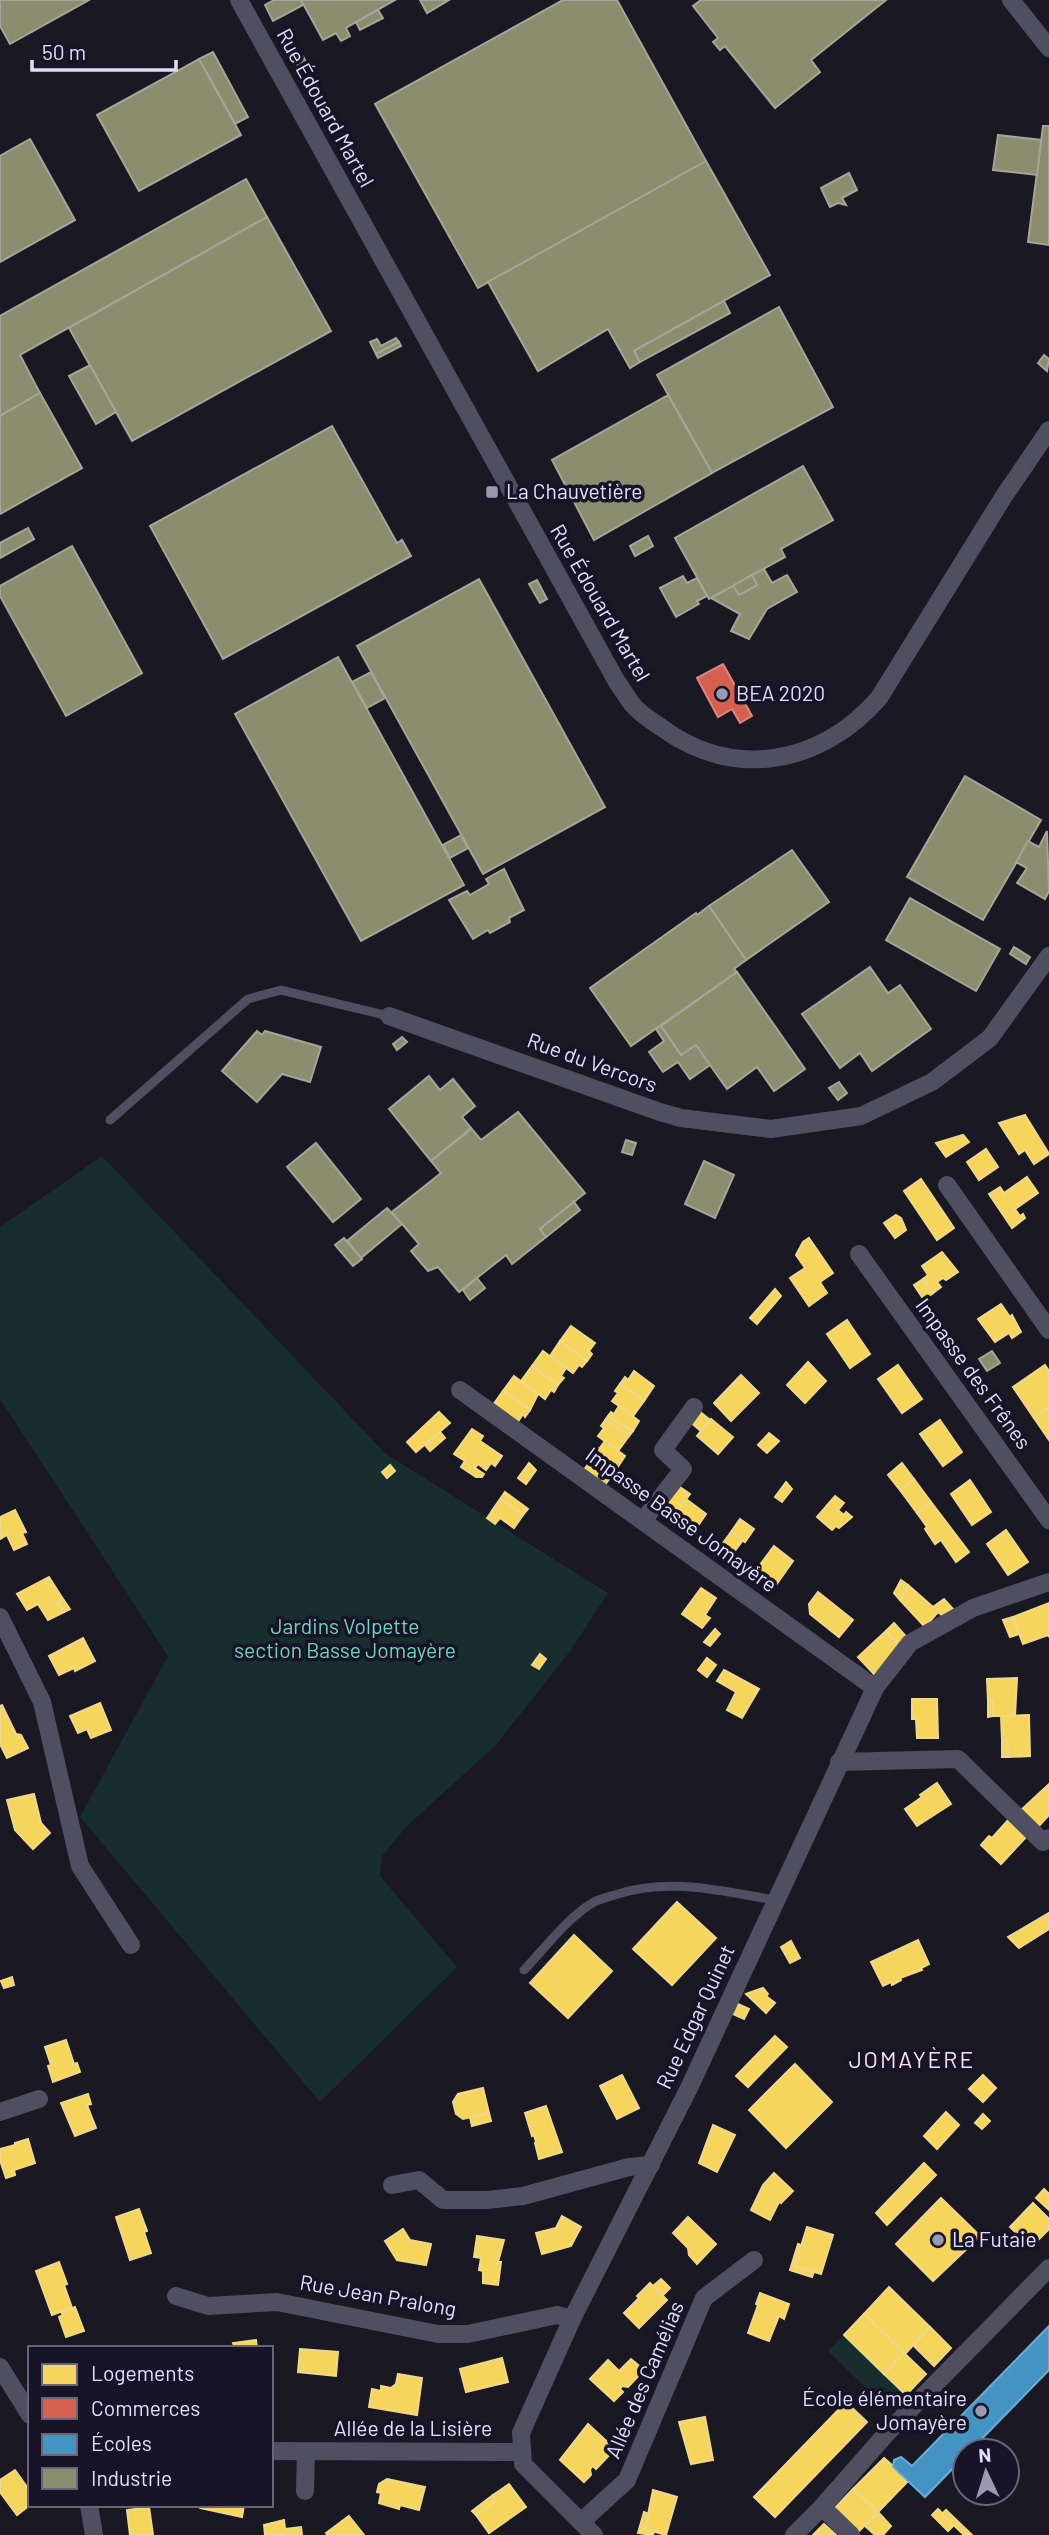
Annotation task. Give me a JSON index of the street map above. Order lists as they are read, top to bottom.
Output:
{
  "streets": {
    "street": [
      "Rue Édouard Martel",
      "Rue du Vercors",
      "Impasse des Frênes",
      "Impasse Basse Jomayère",
      "Rue Edgar Quinet",
      "Rue Jean Pralong",
      "Allée des Camélias",
      "Allée de la Lisière"
    ]
  },
  "crossings": [
    ["Impasse Basse Jomayère", "Rue Edgar Quinet"],
    ["Rue Edgar Quinet", "Rue Jean Pralong"],
    ["Rue Edgar Quinet", "Allée de la Lisière"]
  ],
  "districts": ["JOMAYÈRE"],
  "parks": ["Jardins Volpette section Basse Jomayère"],
  "places": {
    "transit": ["La Chauvetière"],
    "other": ["BEA 2020", "La Futaie", "École élémentaire Jomayère"]
  },
  "legend": [
    "Logements",
    "Commerces",
    "Écoles",
    "Industrie"
  ],
  "scale_bar": "50 m",
  "north": "top"
}
